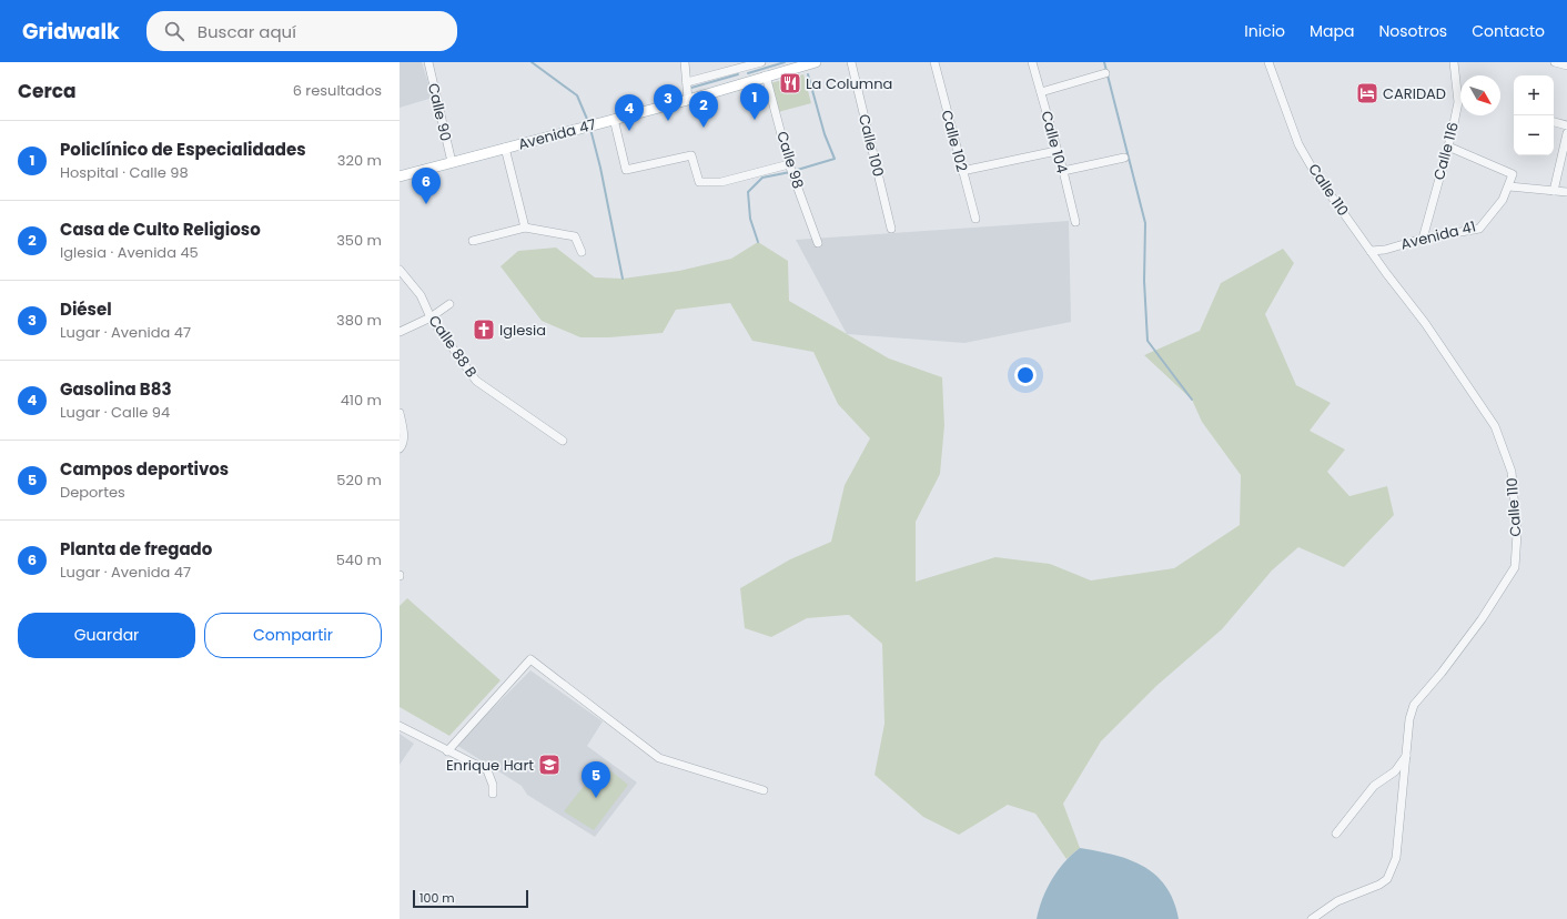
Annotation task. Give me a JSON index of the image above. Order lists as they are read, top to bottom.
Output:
{
  "streets": {
    "main road": ["Avenida 47"],
    "street": [
      "Calle 90",
      "Calle 102",
      "Calle 104",
      "Calle 100",
      "Calle 116",
      "Calle 98",
      "Calle 110",
      "Avenida 41",
      "Calle 88 B"
    ]
  },
  "crossings": [
    ["Calle 90", "Avenida 47"],
    ["Avenida 47", "Calle 98"],
    ["Calle 116", "Avenida 41"],
    ["Calle 110", "Avenida 41"]
  ],
  "places": {
    "restaurant": ["La Columna"],
    "hotel": ["CARIDAD"],
    "church": ["Iglesia"],
    "school or university": ["Enrique Hart"]
  },
  "scale_bar": "100 m",
  "north": "bottom right",
  "page": {
    "header": "Gridwalk",
    "search": "Buscar aquí",
    "nav": [
      "Inicio",
      "Mapa",
      "Nosotros",
      "Contacto"
    ],
    "heading": ["Cerca", "6 resultados"],
    "map_buttons": ["+", "−"],
    "pins": [
      "1",
      "3",
      "2",
      "4",
      "6",
      "5"
    ],
    "list": [
      {
        "mark": "1",
        "name": "Policlínico de Especialidades",
        "note": "Hospital · Calle 98",
        "value": "320 m"
      },
      {
        "mark": "2",
        "name": "Casa de Culto Religioso",
        "note": "Iglesia · Avenida 45",
        "value": "350 m"
      },
      {
        "mark": "3",
        "name": "Diésel",
        "note": "Lugar · Avenida 47",
        "value": "380 m"
      },
      {
        "mark": "4",
        "name": "Gasolina B83",
        "note": "Lugar · Calle 94",
        "value": "410 m"
      },
      {
        "mark": "5",
        "name": "Campos deportivos",
        "note": "Deportes",
        "value": "520 m"
      },
      {
        "mark": "6",
        "name": "Planta de fregado",
        "note": "Lugar · Avenida 47",
        "value": "540 m"
      }
    ],
    "buttons": ["Guardar", "Compartir"],
    "scale": "100 m"
  }
}
